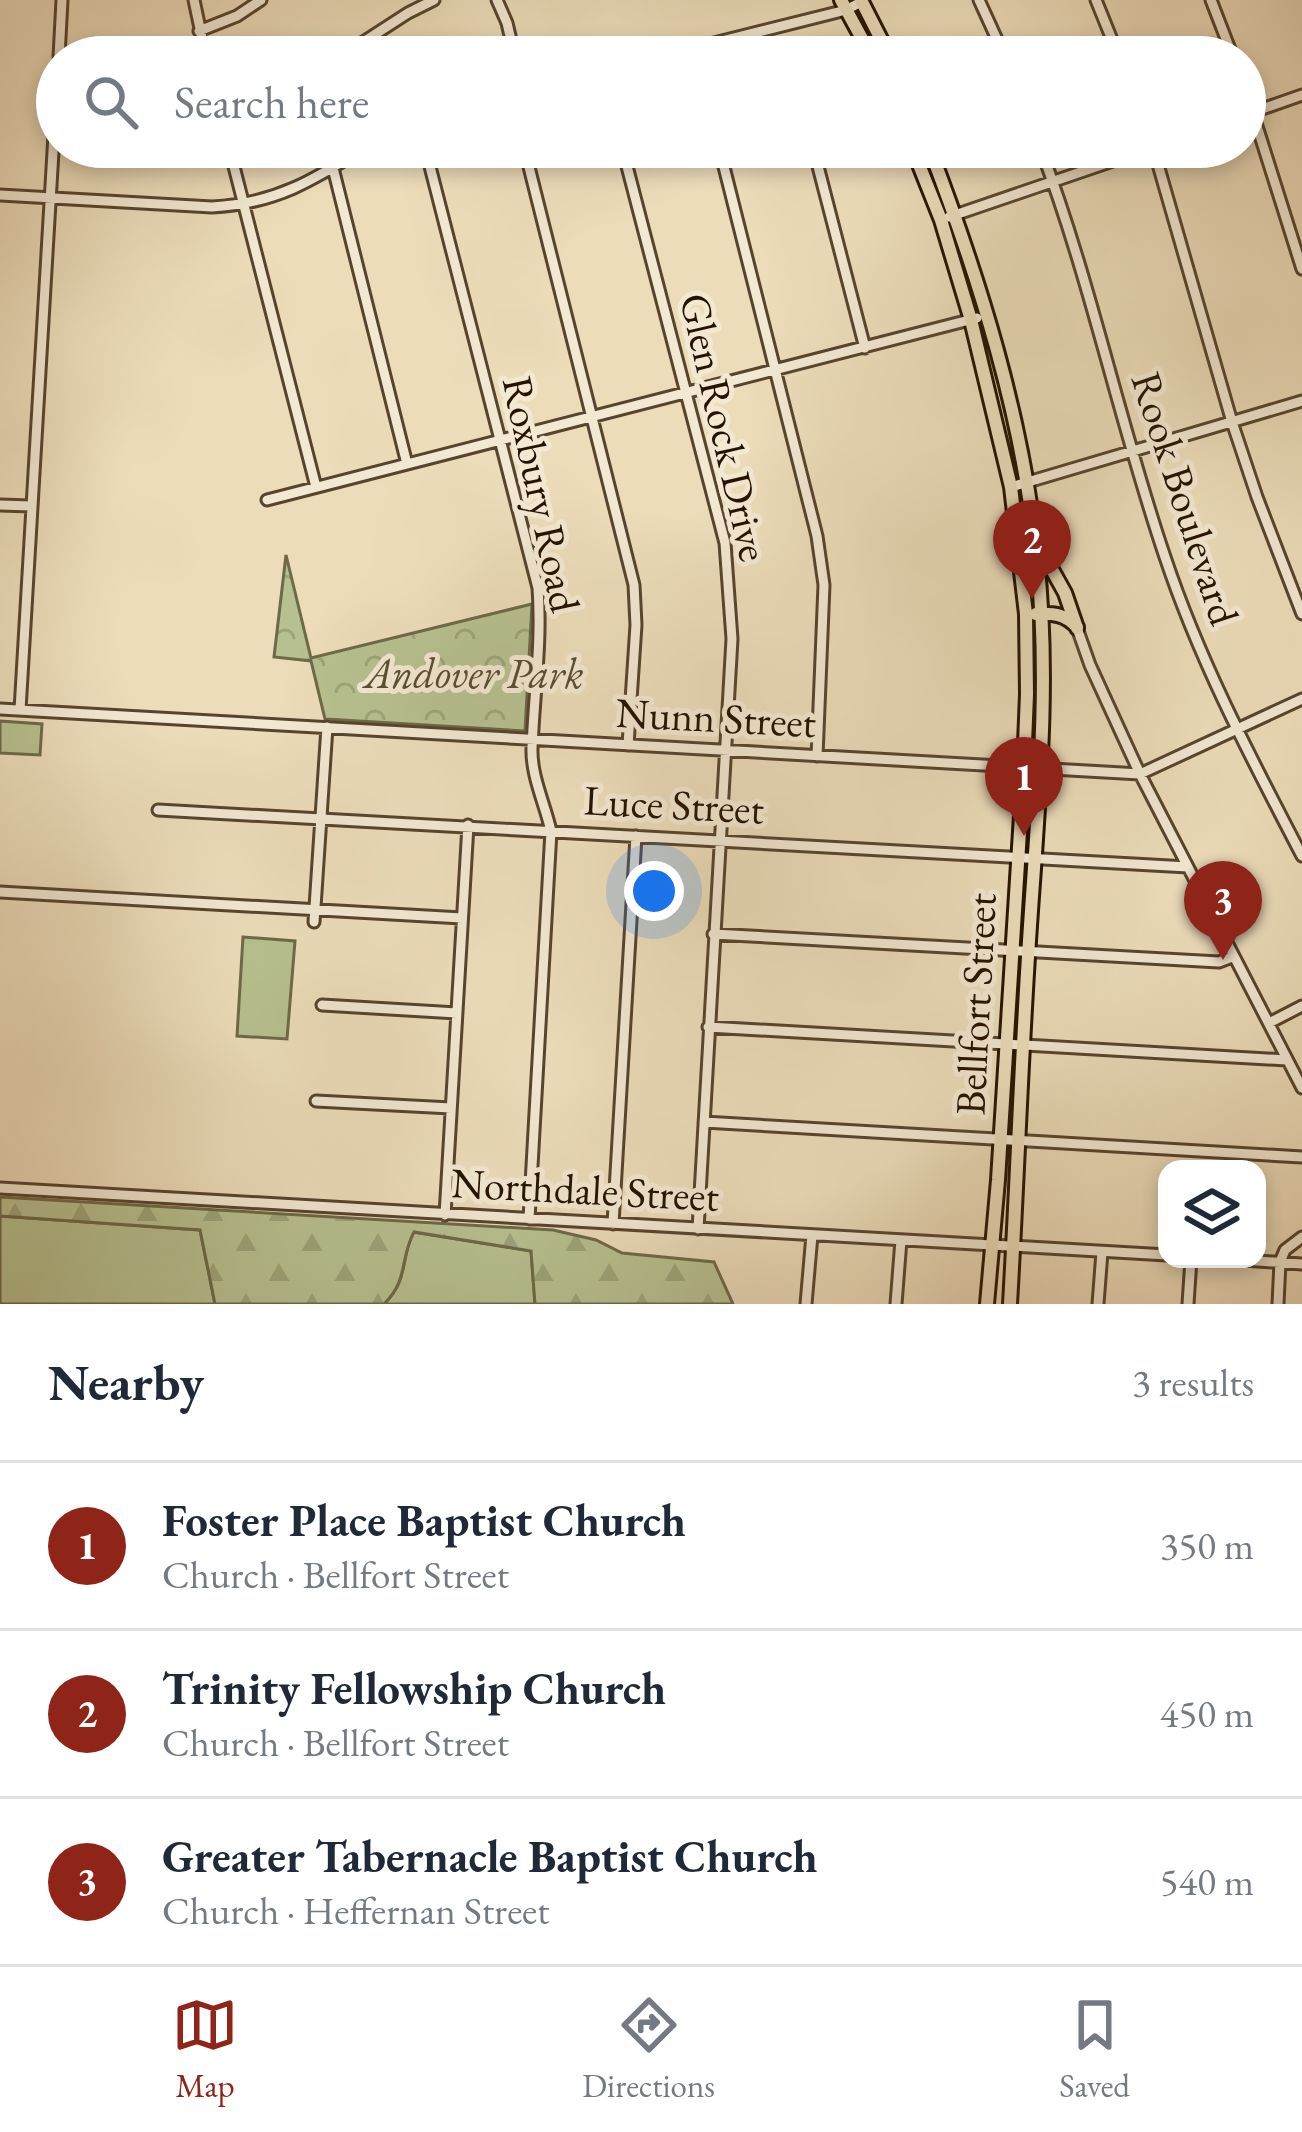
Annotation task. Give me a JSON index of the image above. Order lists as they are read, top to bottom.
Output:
{
  "streets": {
    "main road": ["Bellfort Street"],
    "street": [
      "Glen Rock Drive",
      "Roxbury Road",
      "Rook Boulevard",
      "Nunn Street",
      "Luce Street",
      "Northdale Street"
    ]
  },
  "crossings": [
    ["Glen Rock Drive", "Nunn Street"],
    ["Glen Rock Drive", "Luce Street"],
    ["Glen Rock Drive", "Northdale Street"],
    ["Roxbury Road", "Nunn Street"],
    ["Roxbury Road", "Luce Street"],
    ["Roxbury Road", "Northdale Street"],
    ["Nunn Street", "Bellfort Street"],
    ["Luce Street", "Bellfort Street"],
    ["Bellfort Street", "Northdale Street"]
  ],
  "parks": ["Andover Park"],
  "page": {
    "search": "Search here",
    "pins": ["2", "1", "3"],
    "heading": ["Nearby", "3 results"],
    "list": [
      {
        "mark": "1",
        "name": "Foster Place Baptist Church",
        "note": "Church · Bellfort Street",
        "value": "350 m"
      },
      {
        "mark": "2",
        "name": "Trinity Fellowship Church",
        "note": "Church · Bellfort Street",
        "value": "450 m"
      },
      {
        "mark": "3",
        "name": "Greater Tabernacle Baptist Church",
        "note": "Church · Heffernan Street",
        "value": "540 m"
      }
    ],
    "nav": ["Map", "Directions", "Saved"]
  }
}
